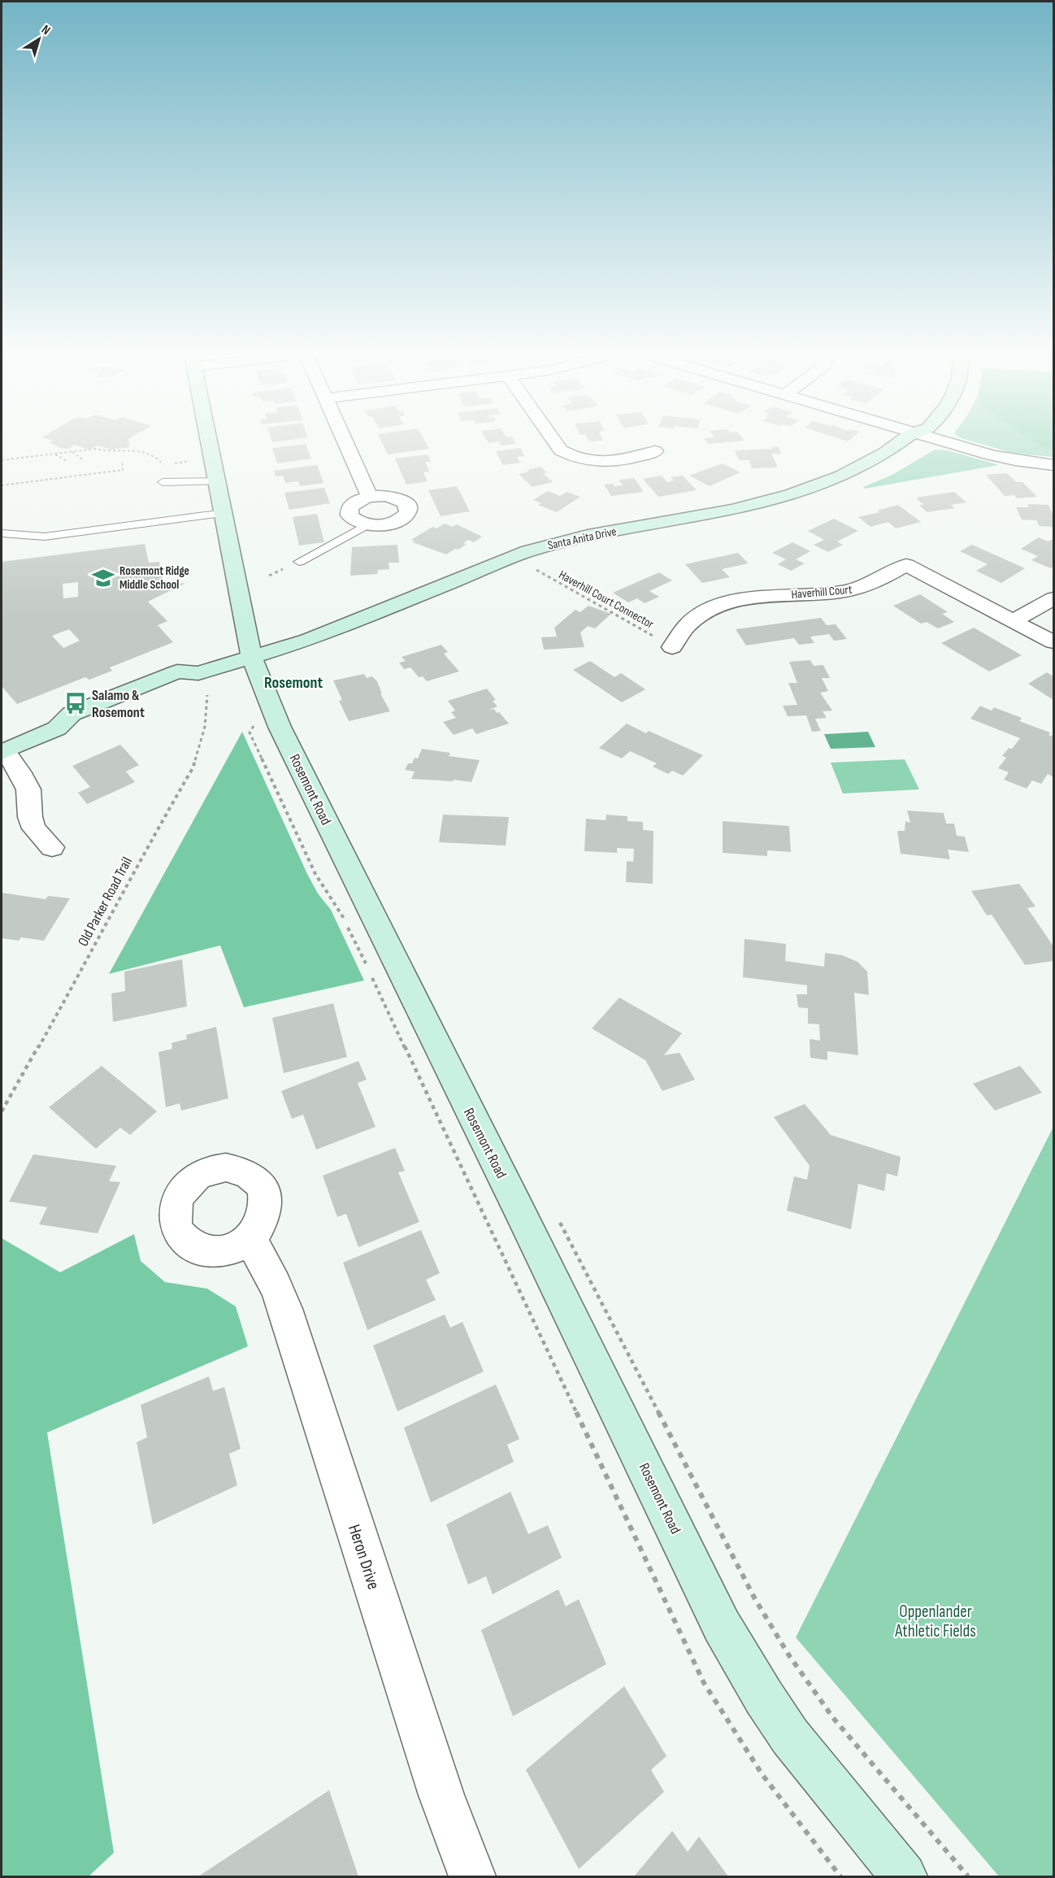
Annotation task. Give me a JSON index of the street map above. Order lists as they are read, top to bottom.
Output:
{
  "streets": {
    "main road": ["Santa Anita Drive", "Rosemont Road"],
    "street": ["Haverhill Court", "Heron Drive"],
    "path": ["Haverhill Court Connector", "Old Parker Road Trail"]
  },
  "crossings": [
    ["Santa Anita Drive", "Rosemont Road"],
    ["Haverhill Court", "Haverhill Court Connector"]
  ],
  "districts": ["Rosemont"],
  "parks": ["Oppenlander Athletic Fields"],
  "places": {
    "school or university": ["Rosemont Ridge Middle School"],
    "bus stop": ["Salamo & Rosemont"]
  },
  "north": "top right"
}
